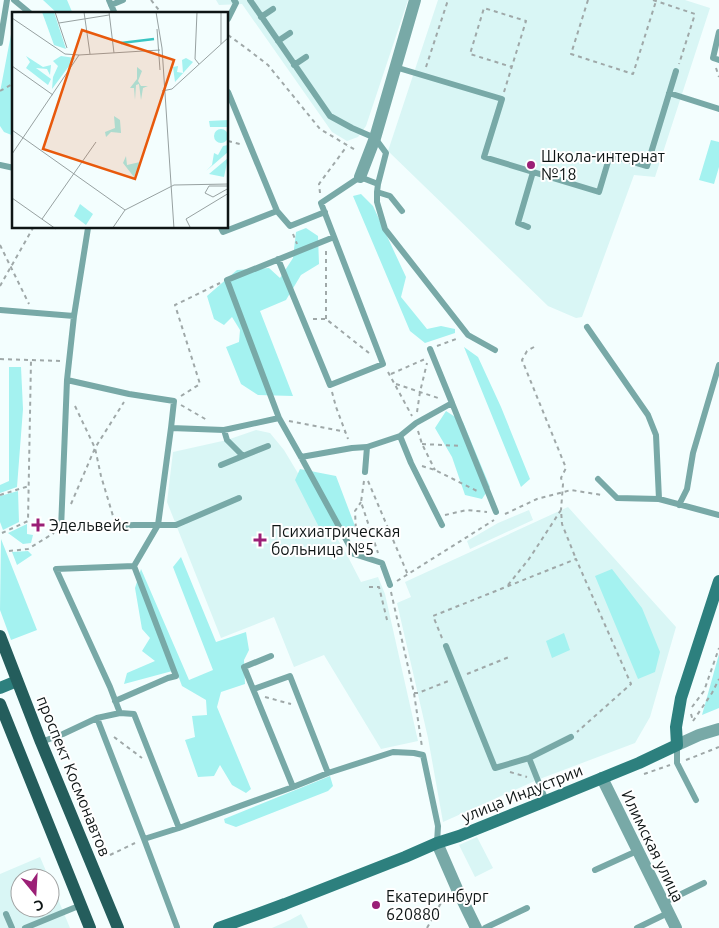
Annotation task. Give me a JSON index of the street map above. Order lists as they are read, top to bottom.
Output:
{
  "streets": {
    "main road": ["проспект Космонавтов"],
    "street": ["улица Индустрии", "Илимская улица"]
  },
  "crossings": [
    ["улица Индустрии", "Илимская улица"]
  ],
  "places": {
    "other": ["Школа-интернат №18", "Екатеринбург 620880"],
    "health": ["Эдельвейс", "Психиатрическая больница №5"]
  },
  "north": "bottom"
}
